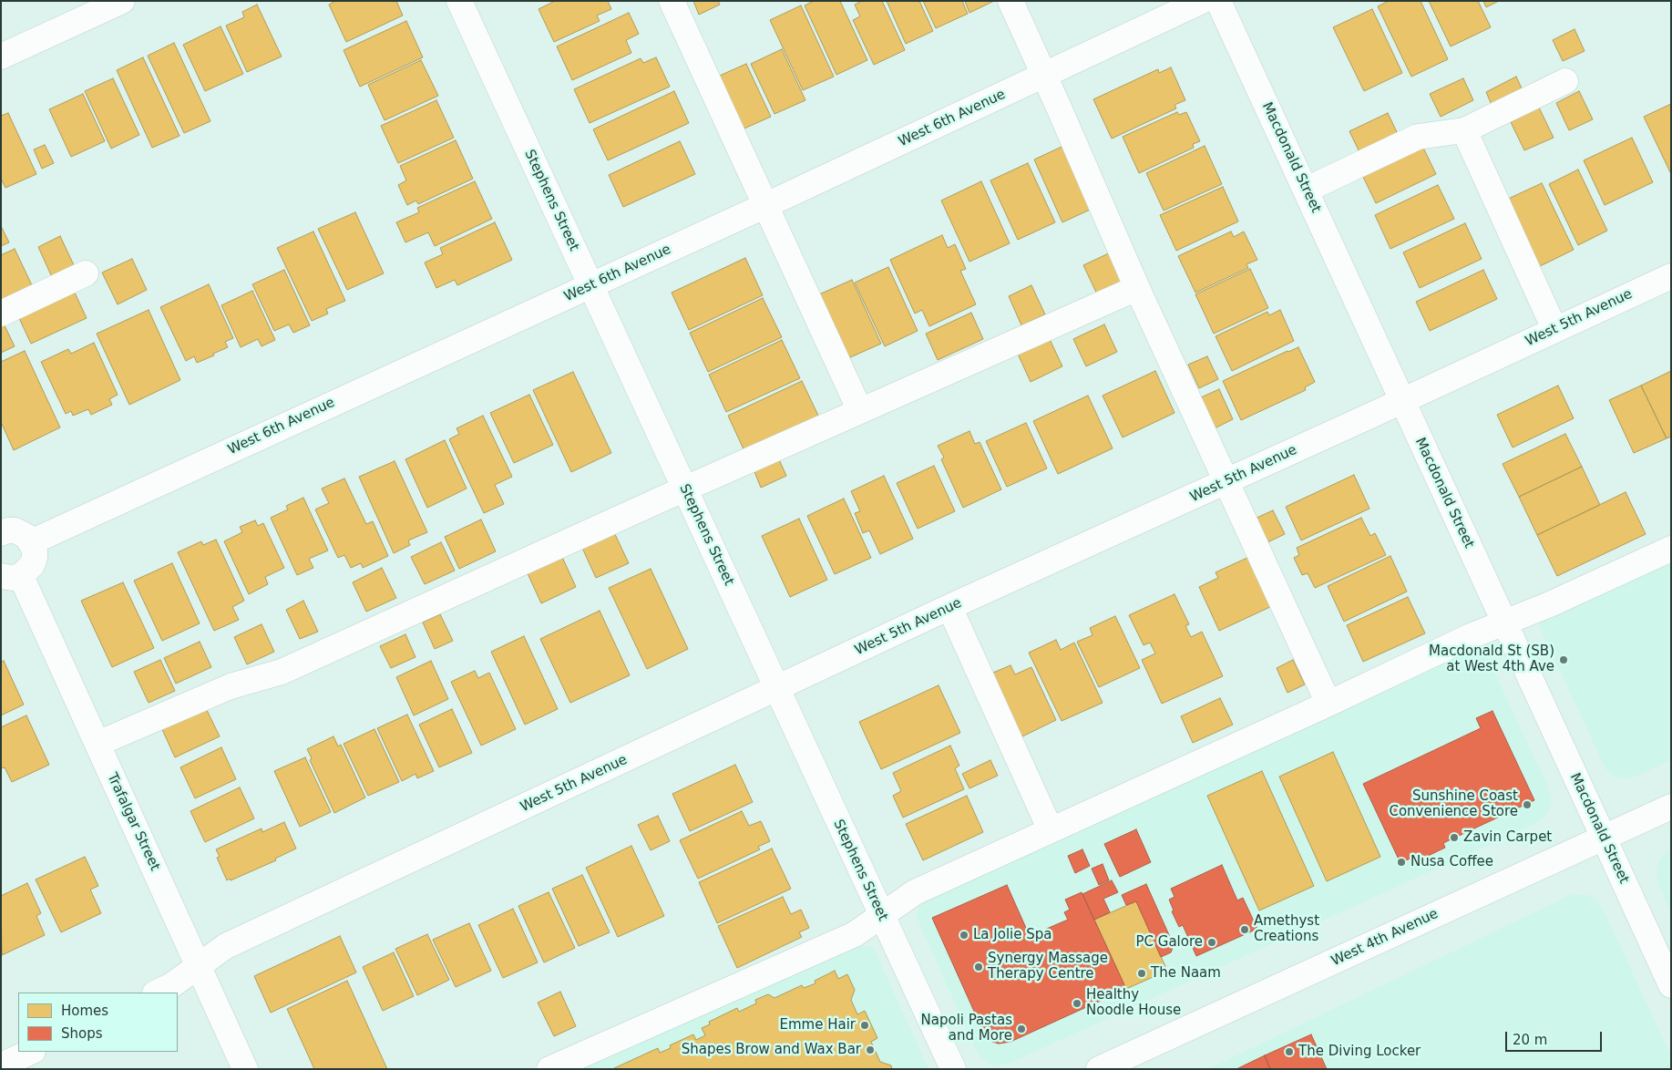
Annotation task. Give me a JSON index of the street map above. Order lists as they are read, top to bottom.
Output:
{
  "streets": {
    "street": [
      "West 6th Avenue",
      "Macdonald Street",
      "Stephens Street",
      "West 5th Avenue",
      "Trafalgar Street",
      "West 4th Avenue"
    ]
  },
  "crossings": [
    ["West 6th Avenue", "Stephens Street"],
    ["Macdonald Street", "West 5th Avenue"],
    ["Macdonald Street", "West 4th Avenue"],
    ["Stephens Street", "West 5th Avenue"],
    ["West 5th Avenue", "Trafalgar Street"]
  ],
  "places": [
    "Macdonald St (SB) at West 4th Ave",
    "Sunshine Coast Convenience Store",
    "Zavin Carpet",
    "Nusa Coffee",
    "Amethyst Creations",
    "La Jolie Spa",
    "PC Galore",
    "Synergy Massage Therapy Centre",
    "The Naam",
    "Healthy Noodle House",
    "Emme Hair",
    "Napoli Pastas and More",
    "Shapes Brow and Wax Bar",
    "The Diving Locker"
  ],
  "legend": ["Homes", "Shops"],
  "scale_bar": "20 m"
}
